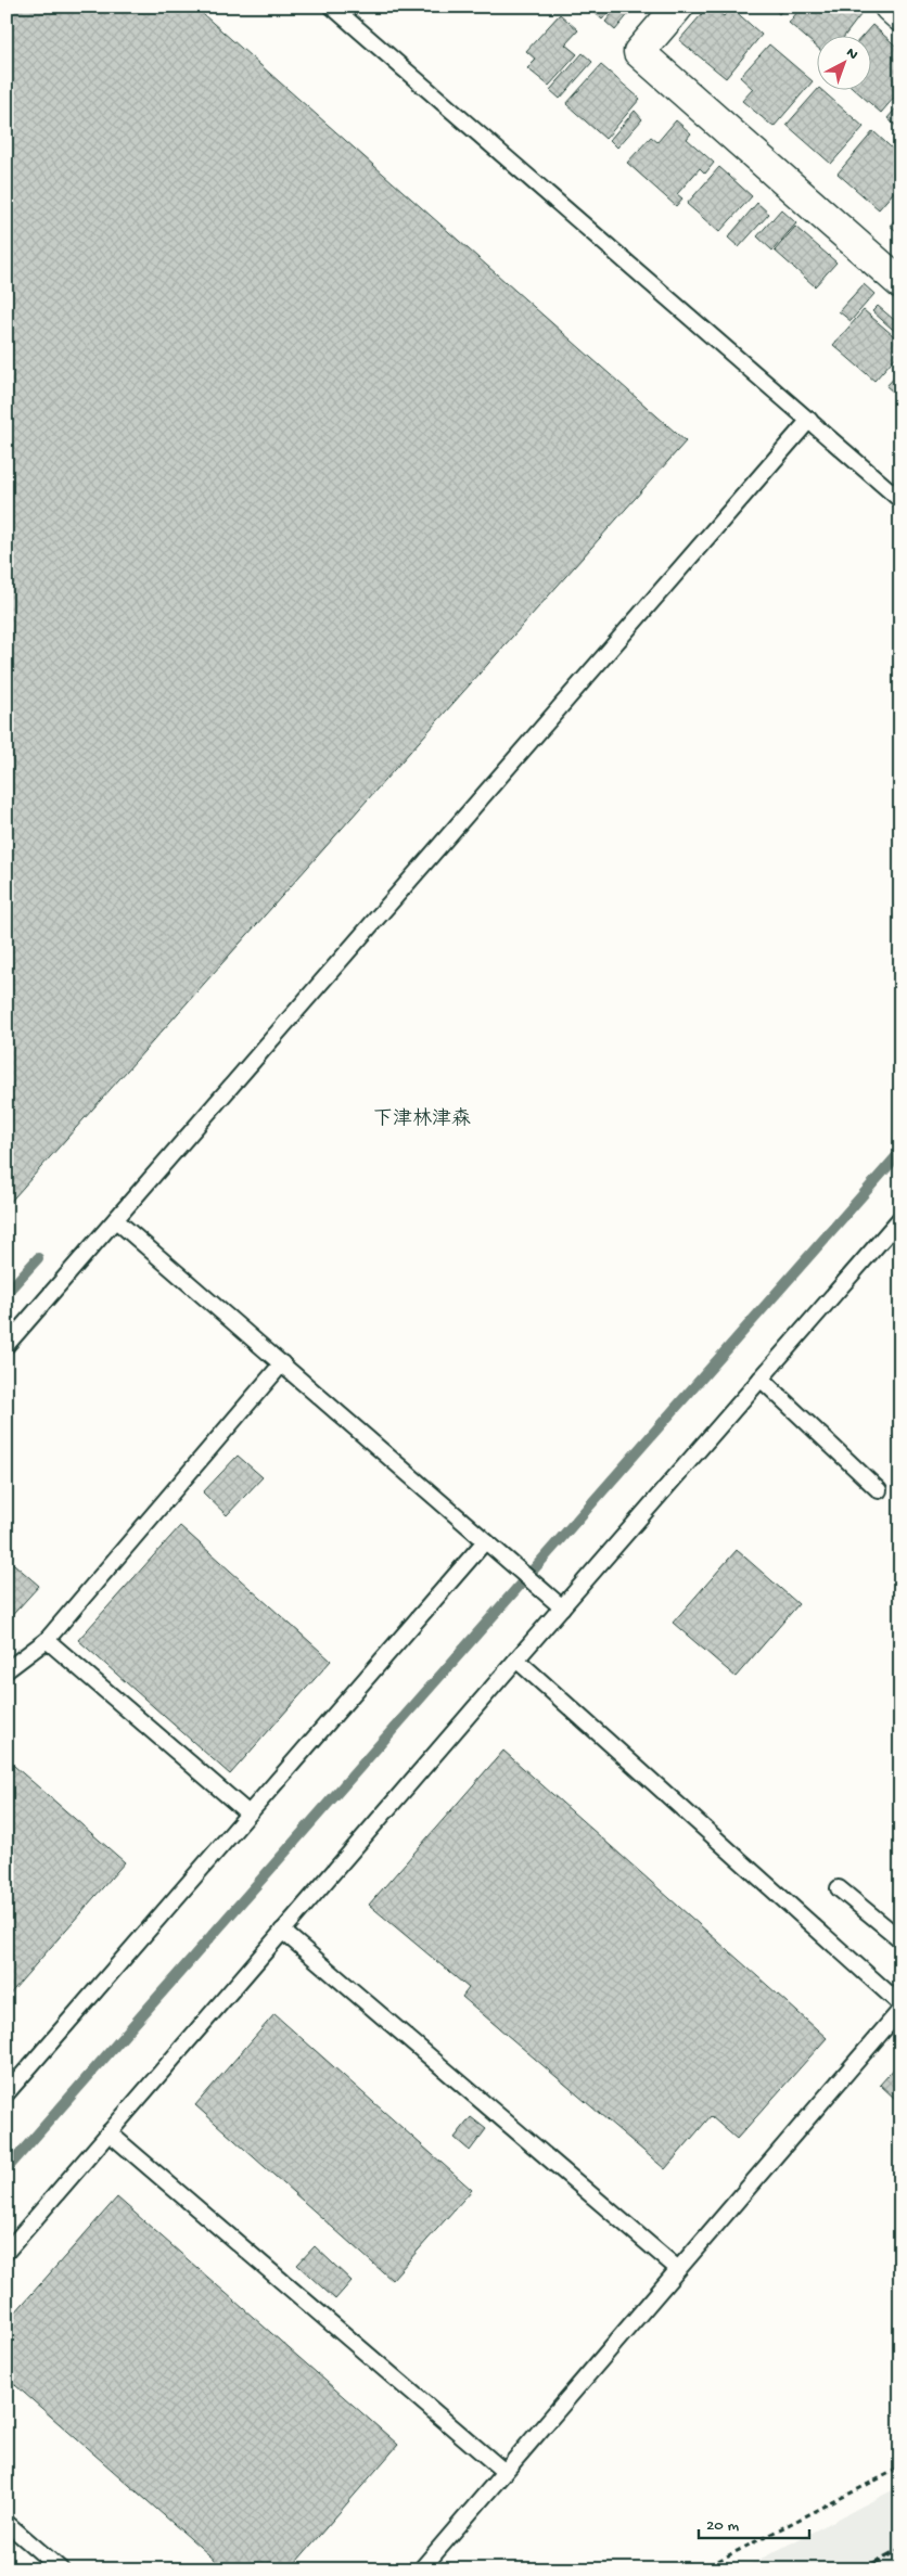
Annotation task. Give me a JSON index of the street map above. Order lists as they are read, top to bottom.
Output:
{
  "districts": ["下津林津森"],
  "scale_bar": "20 m",
  "north": "top right"
}
